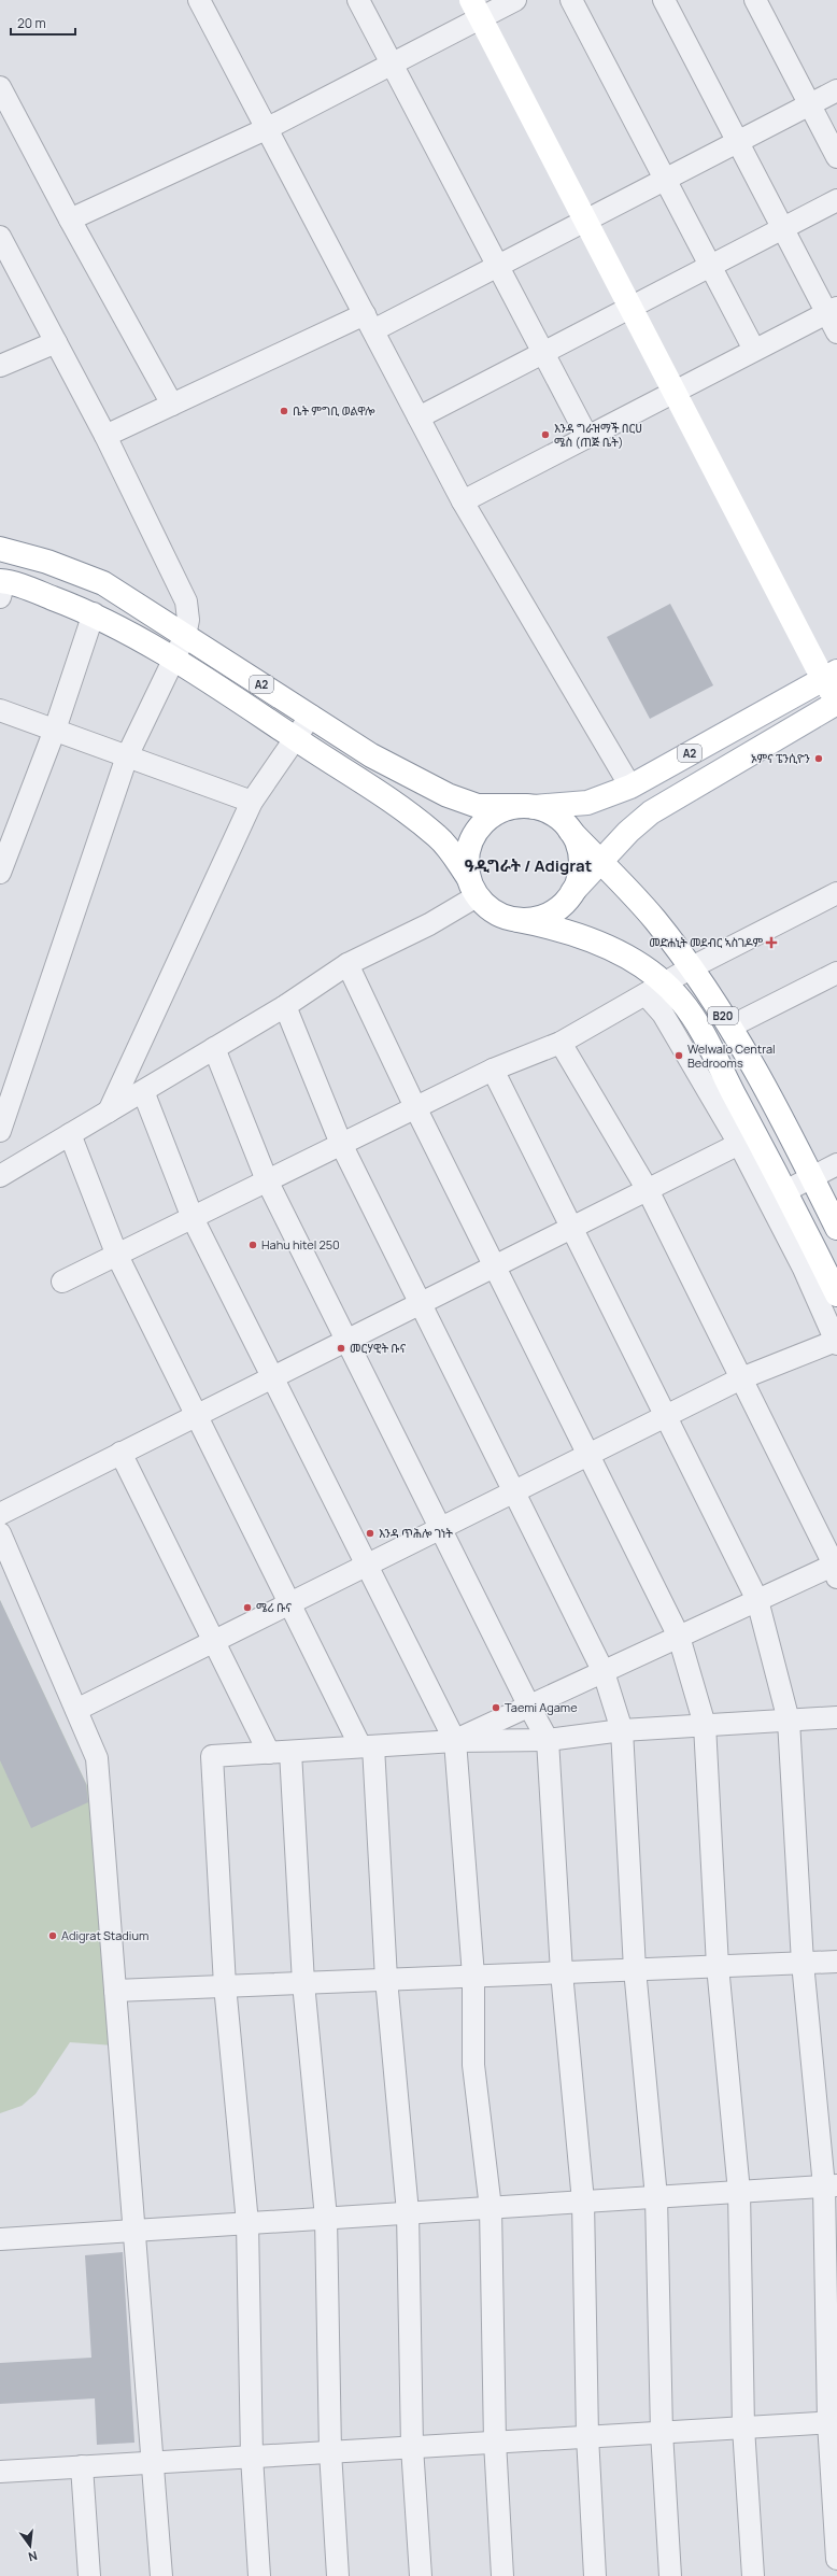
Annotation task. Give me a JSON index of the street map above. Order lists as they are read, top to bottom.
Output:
{
  "streets": {
    "main road": ["A2", "B20"]
  },
  "crossings": [
    ["A2", "B20"]
  ],
  "districts": ["ዓዲግራት / Adigrat"],
  "places": {
    "other": [
      "ቤት ምግቢ ወልዋሎ",
      "እንዳ ግራዝማች በርሀ ሜስ (ጠጅ ቤት)",
      "ኦምና ፔንሲዮን",
      "Welwalo Central Bedrooms",
      "Hahu hitel 250",
      "መርሃዊት ቡና",
      "እንዳ ጥሕሎ ገነት",
      "ሜሪ ቡና",
      "Taemi Agame",
      "Adigrat Stadium"
    ],
    "health": ["መድሐኒት መደብር ኣስገዶም"]
  },
  "scale_bar": "20 m",
  "north": "bottom"
}
